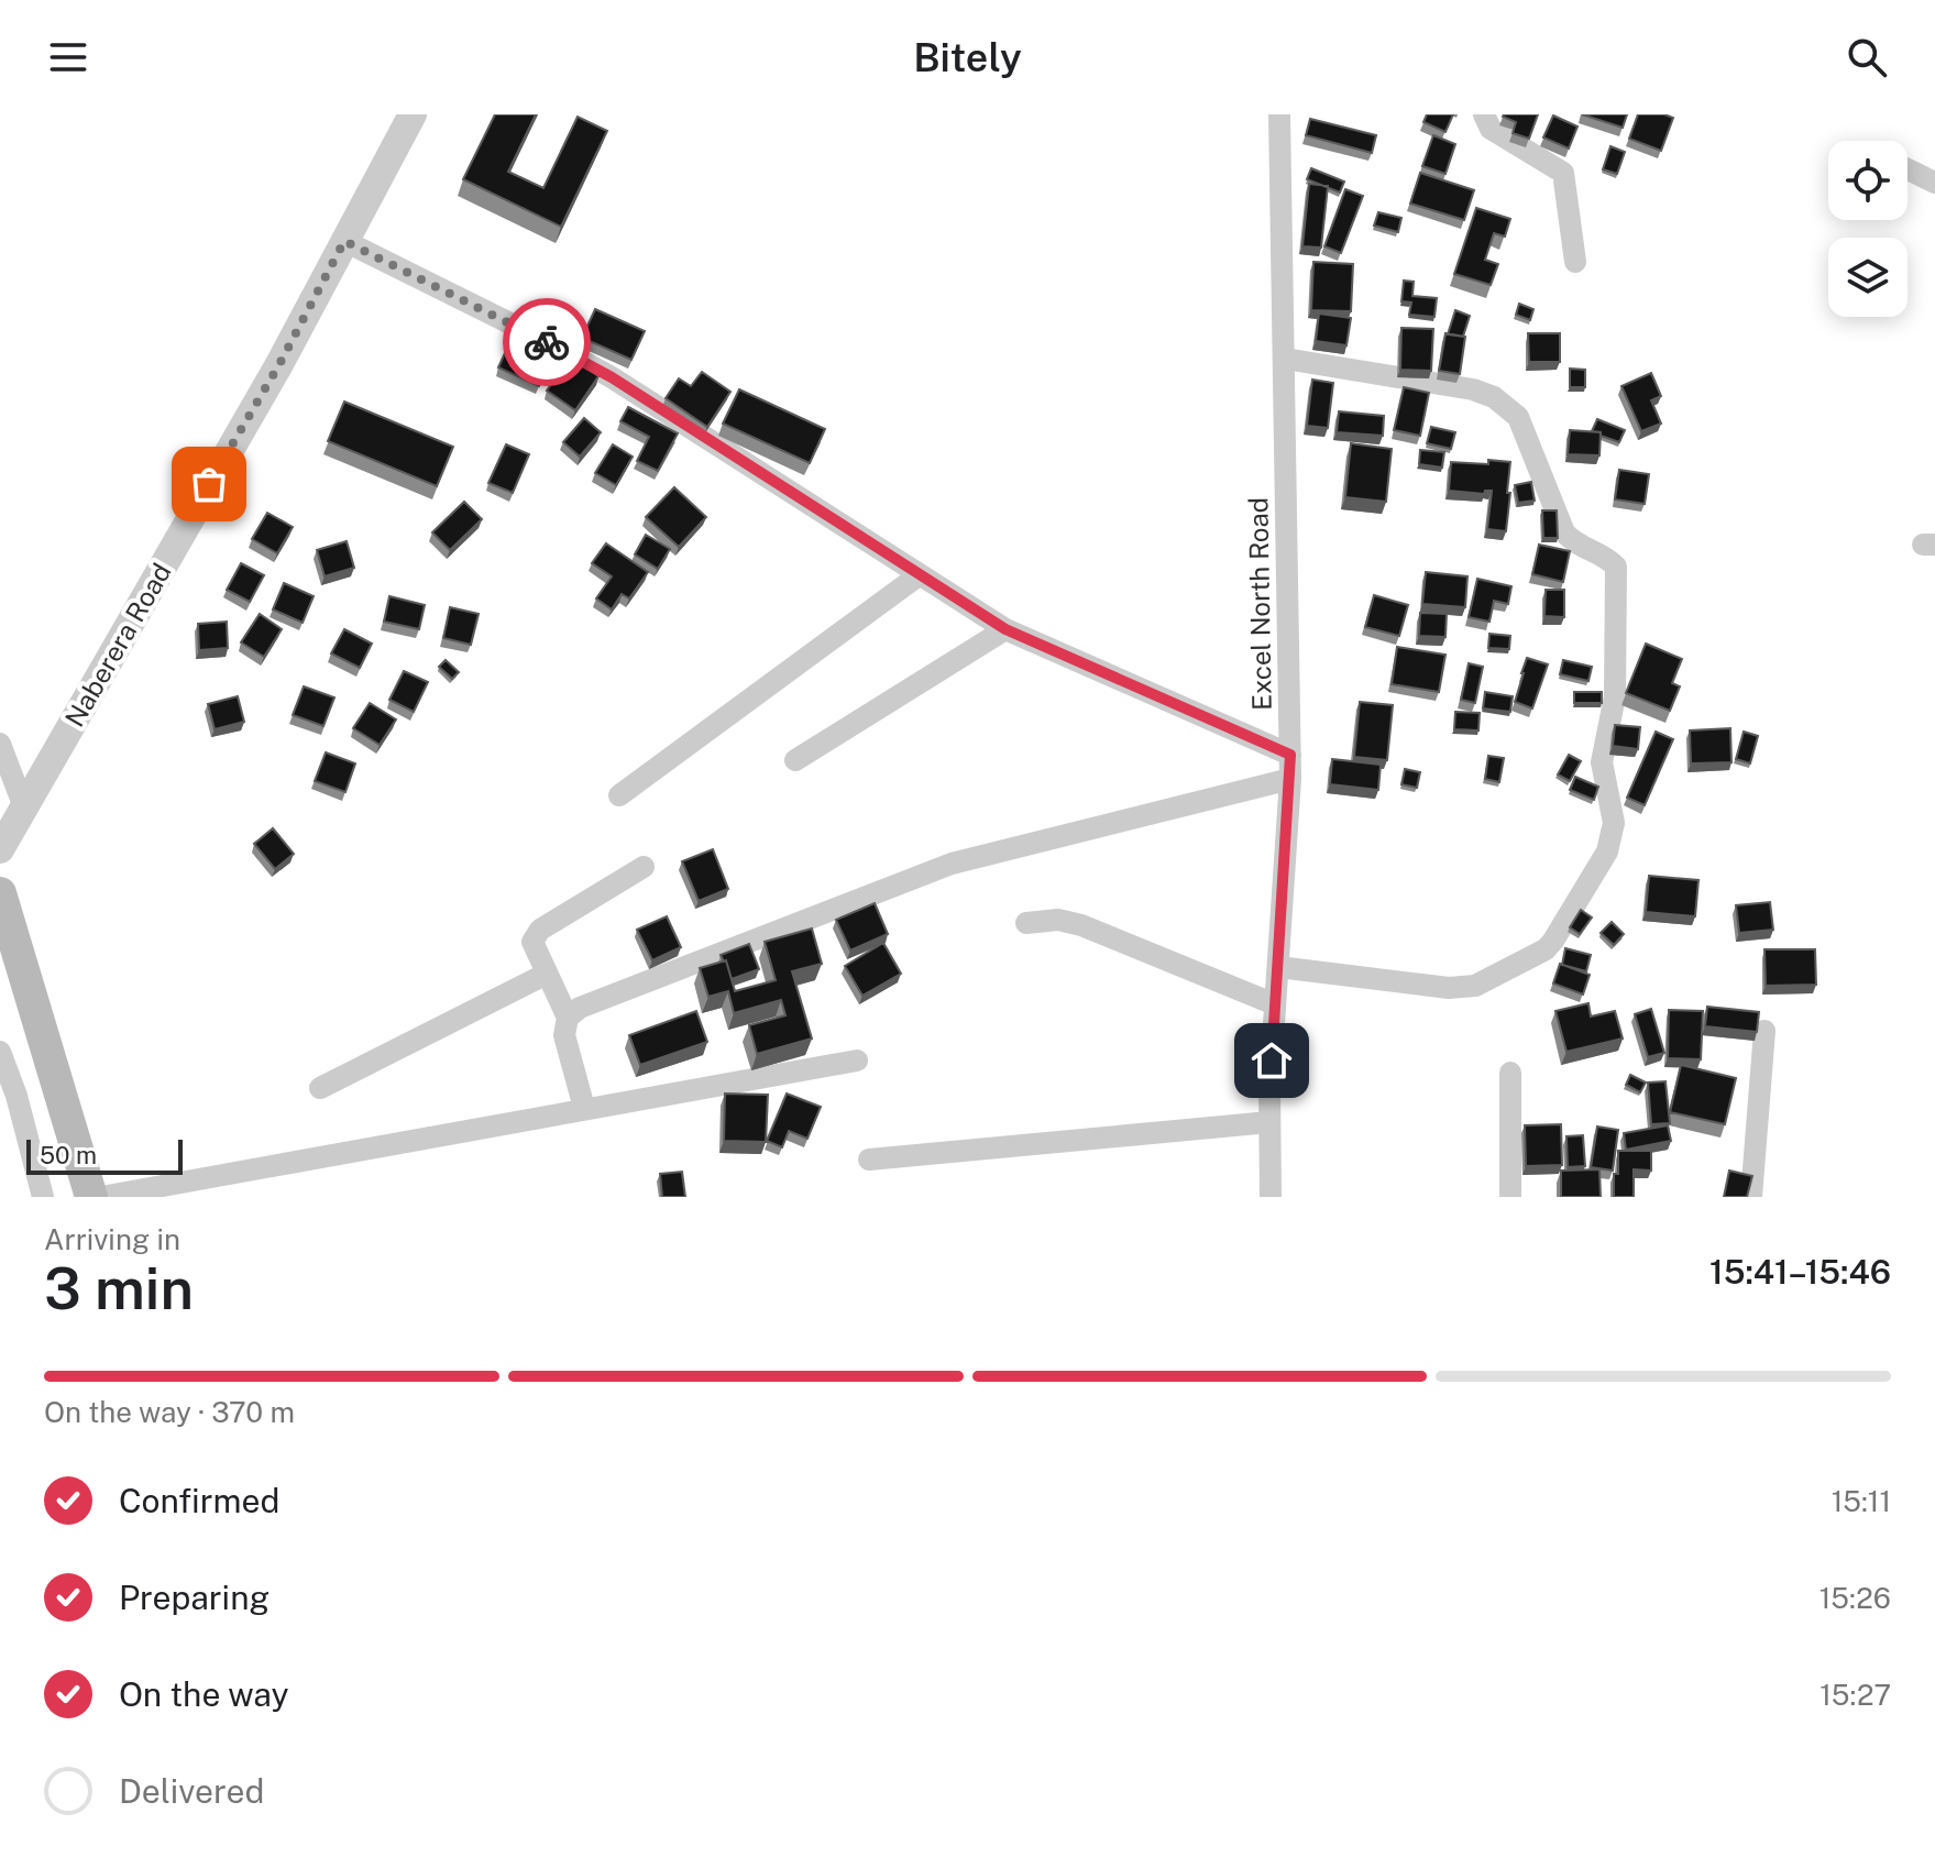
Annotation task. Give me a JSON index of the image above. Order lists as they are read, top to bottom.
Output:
{
  "streets": {
    "street": ["Excel North Road", "Naberera Road"]
  },
  "scale_bar": "50 m",
  "page": {
    "header": "Bitely",
    "scale": "50 m",
    "heading": ["3 min", "Arriving in", "15:41–15:46"],
    "bar": "On the way · 370 m",
    "list": [
      ["Confirmed", "15:11"],
      ["Preparing", "15:26"],
      ["On the way", "15:27"],
      "Delivered"
    ]
  }
}
